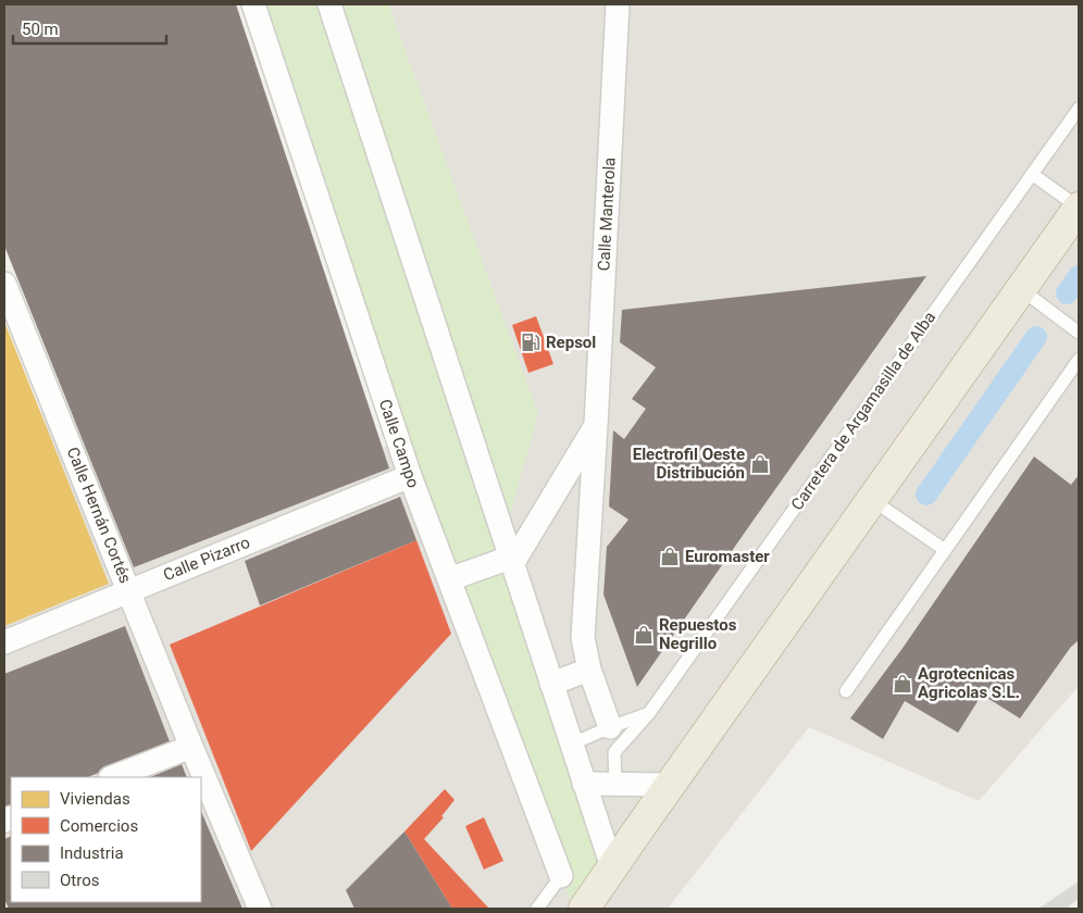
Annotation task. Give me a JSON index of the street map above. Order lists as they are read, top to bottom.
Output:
{
  "streets": {
    "street": [
      "Calle Manterola",
      "Calle Campo",
      "Calle Hernán Cortés",
      "Calle Pizarro"
    ],
    "lane": ["Carretera de Argamasilla de Alba"]
  },
  "crossings": [
    ["Calle Campo", "Calle Pizarro"],
    ["Calle Hernán Cortés", "Calle Pizarro"]
  ],
  "places": {
    "fuel station": ["Repsol"],
    "shop": [
      "Electrofil Oeste Distribución",
      "Euromaster",
      "Repuestos Negrillo",
      "Agrotecnicas Agricolas S.L."
    ]
  },
  "legend": [
    "Viviendas",
    "Comercios",
    "Industria",
    "Otros"
  ],
  "scale_bar": "50 m"
}
